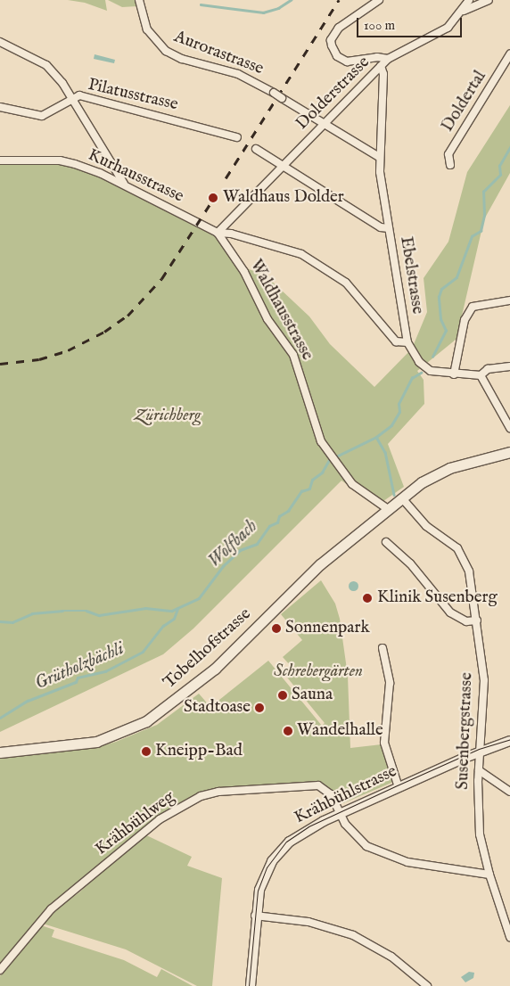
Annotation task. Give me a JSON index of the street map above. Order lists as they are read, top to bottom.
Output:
{
  "streets": {
    "main road": ["Tobelhofstrasse"],
    "street": [
      "Aurorastrasse",
      "Dolderstrasse",
      "Pilatusstrasse",
      "Doldertal",
      "Kurhausstrasse",
      "Ebelstrasse",
      "Waldhausstrasse",
      "Susenbergstrasse",
      "Krähbühlstrasse",
      "Krähbühlweg"
    ]
  },
  "crossings": [
    ["Aurorastrasse", "Dolderstrasse"],
    ["Aurorastrasse", "Ebelstrasse"],
    ["Dolderstrasse", "Kurhausstrasse"],
    ["Dolderstrasse", "Ebelstrasse"],
    ["Dolderstrasse", "Waldhausstrasse"],
    ["Kurhausstrasse", "Ebelstrasse"],
    ["Kurhausstrasse", "Waldhausstrasse"],
    ["Waldhausstrasse", "Tobelhofstrasse"],
    ["Tobelhofstrasse", "Susenbergstrasse"],
    ["Susenbergstrasse", "Krähbühlstrasse"],
    ["Susenbergstrasse", "Krähbühlweg"],
    ["Krähbühlstrasse", "Krähbühlweg"]
  ],
  "water": ["Wolfbach", "Grütholzbächli"],
  "parks": ["Zürichberg", "Schrebergärten"],
  "places": [
    "Waldhaus Dolder",
    "Klinik Susenberg",
    "Sonnenpark",
    "Sauna",
    "Stadtoase",
    "Wandelhalle",
    "Kneipp-Bad"
  ],
  "scale_bar": "100 m"
}
